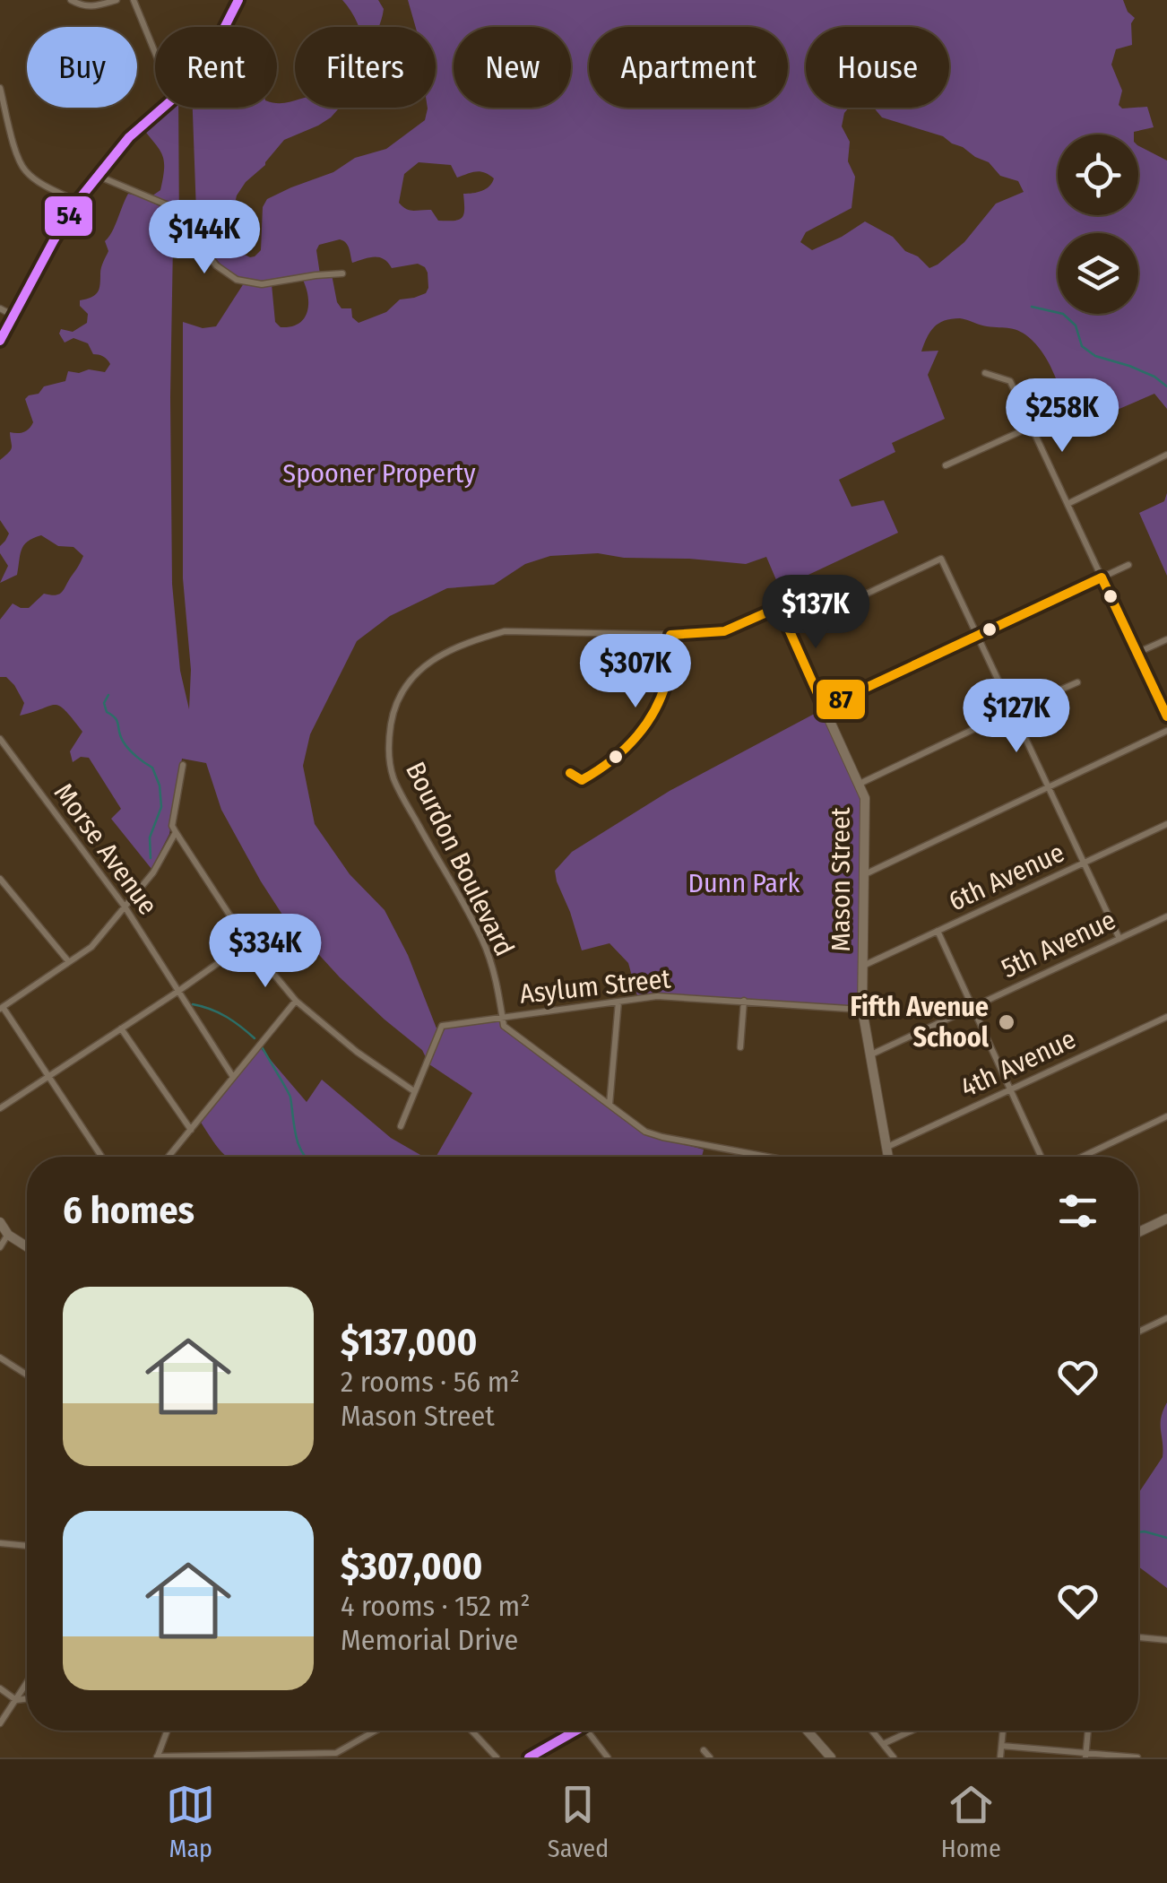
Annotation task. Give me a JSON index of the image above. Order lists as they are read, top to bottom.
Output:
{
  "streets": {
    "street": [
      "Morse Avenue",
      "Bourdon Boulevard",
      "6th Avenue",
      "Mason Street",
      "5th Avenue",
      "Asylum Street",
      "4th Avenue"
    ]
  },
  "crossings": [
    ["Bourdon Boulevard", "Mason Street"],
    ["Bourdon Boulevard", "Asylum Street"],
    ["6th Avenue", "Mason Street"],
    ["Mason Street", "5th Avenue"],
    ["Mason Street", "Asylum Street"],
    ["Mason Street", "4th Avenue"]
  ],
  "parks": ["Spooner Property", "Dunn Park"],
  "places": ["Fifth Avenue School"],
  "lines": ["transit line 54", "transit line 87"],
  "page": {
    "chip": [
      "Buy",
      "Rent",
      "Filters",
      "New",
      "Apartment",
      "House"
    ],
    "price": [
      "$144K",
      "$258K",
      "$137K",
      "$307K",
      "$127K",
      "$334K"
    ],
    "heading": "6 homes",
    "list": [
      {
        "name": "$137,000",
        "note": "2 rooms · 56 m² · Mason Street"
      },
      {
        "name": "$307,000",
        "note": "4 rooms · 152 m² · Memorial Drive"
      }
    ],
    "tabs": ["Map", "Saved", "Home"]
  }
}
